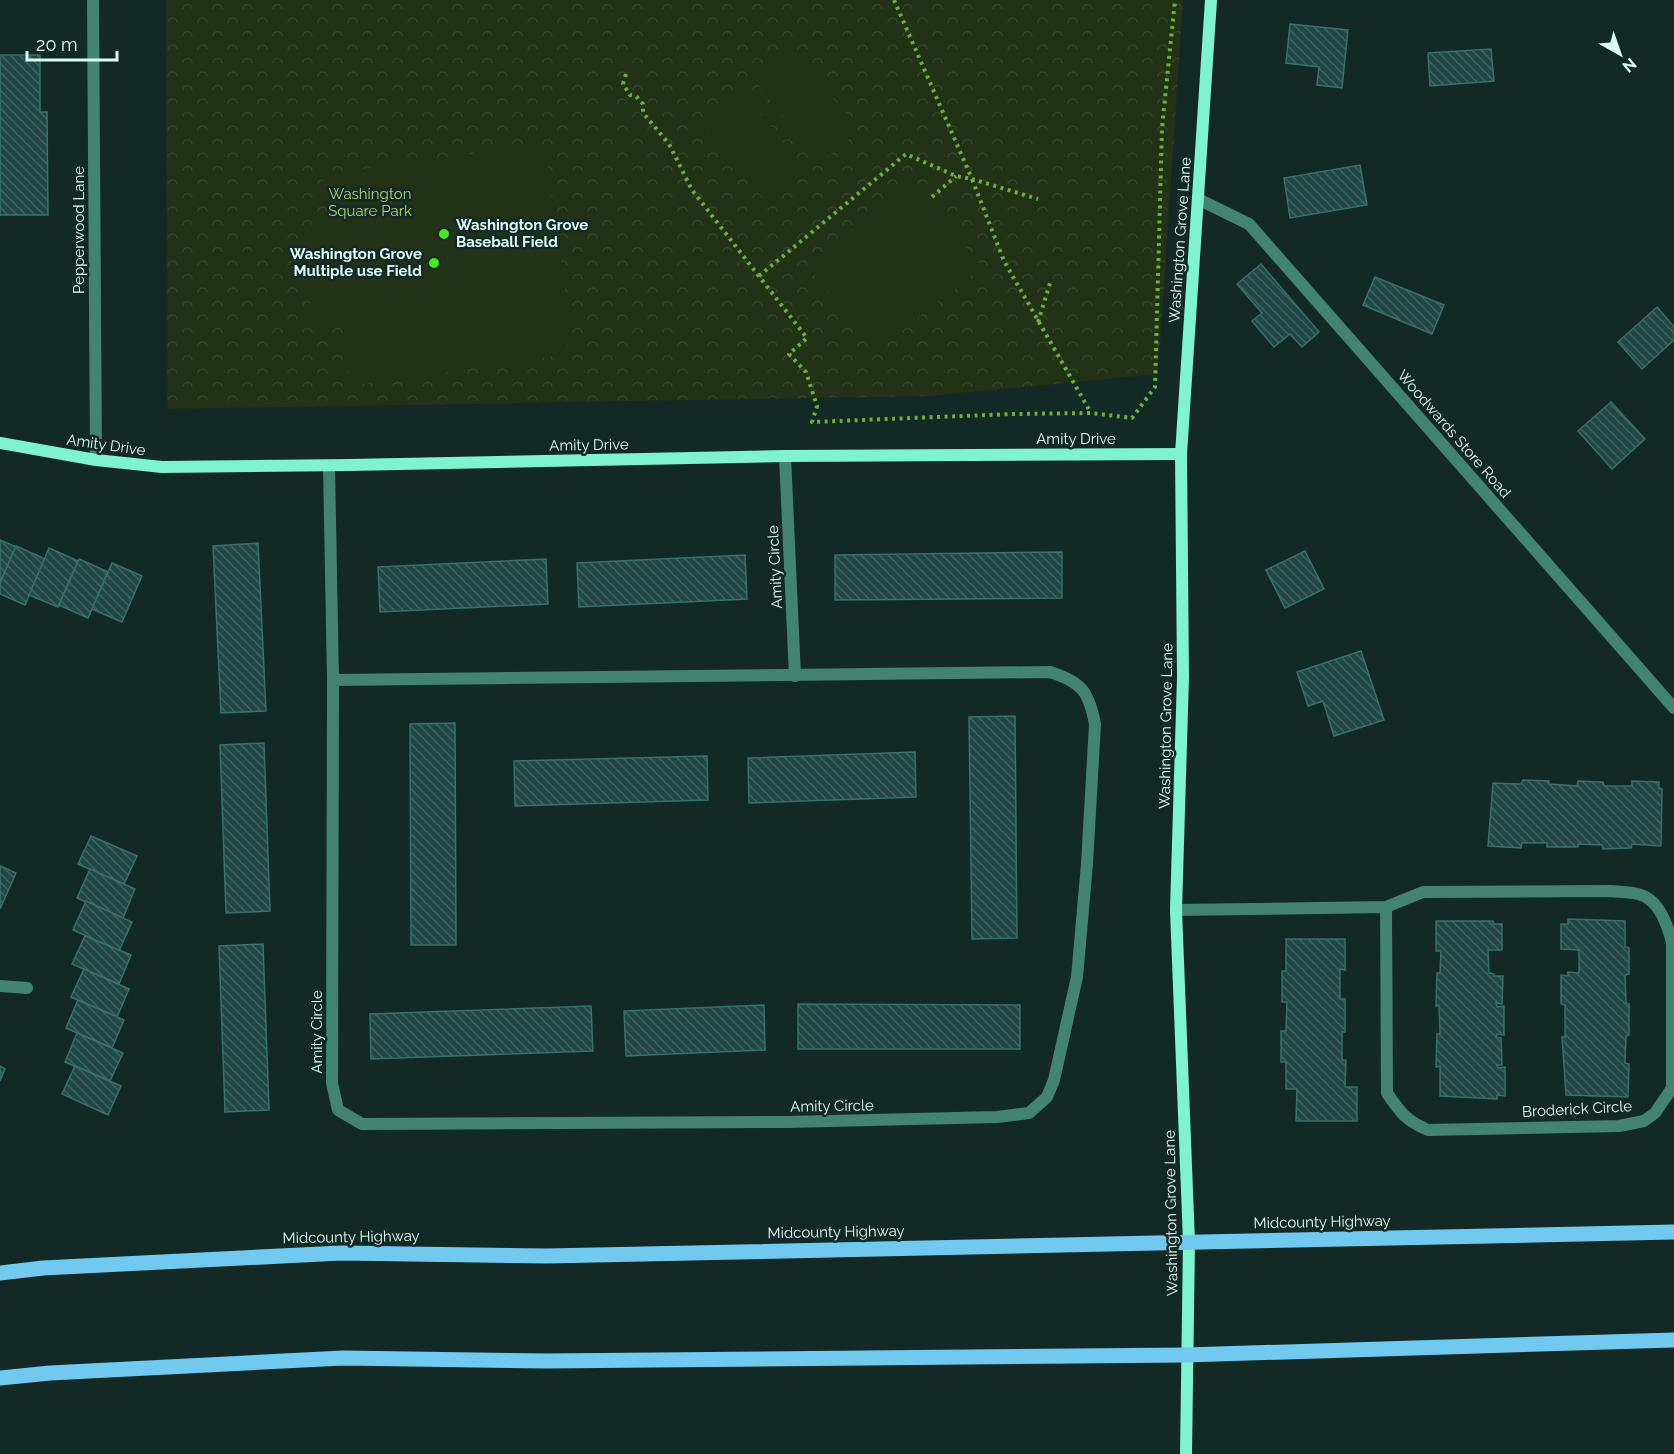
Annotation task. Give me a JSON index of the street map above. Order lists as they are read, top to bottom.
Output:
{
  "streets": {
    "main road": ["Midcounty Highway"],
    "street": [
      "Pepperwood Lane",
      "Washington Grove Lane",
      "Woodwards Store Road",
      "Amity Drive",
      "Amity Circle",
      "Broderick Circle"
    ]
  },
  "crossings": [
    ["Pepperwood Lane", "Amity Drive"],
    ["Washington Grove Lane", "Woodwards Store Road"],
    ["Washington Grove Lane", "Amity Drive"],
    ["Washington Grove Lane", "Broderick Circle"],
    ["Washington Grove Lane", "Midcounty Highway"],
    ["Amity Drive", "Amity Circle"]
  ],
  "parks": ["Washington Square Park"],
  "places": ["Washington Grove Baseball Field", "Washington Grove Multiple use Field"],
  "scale_bar": "20 m",
  "north": "bottom right"
}
